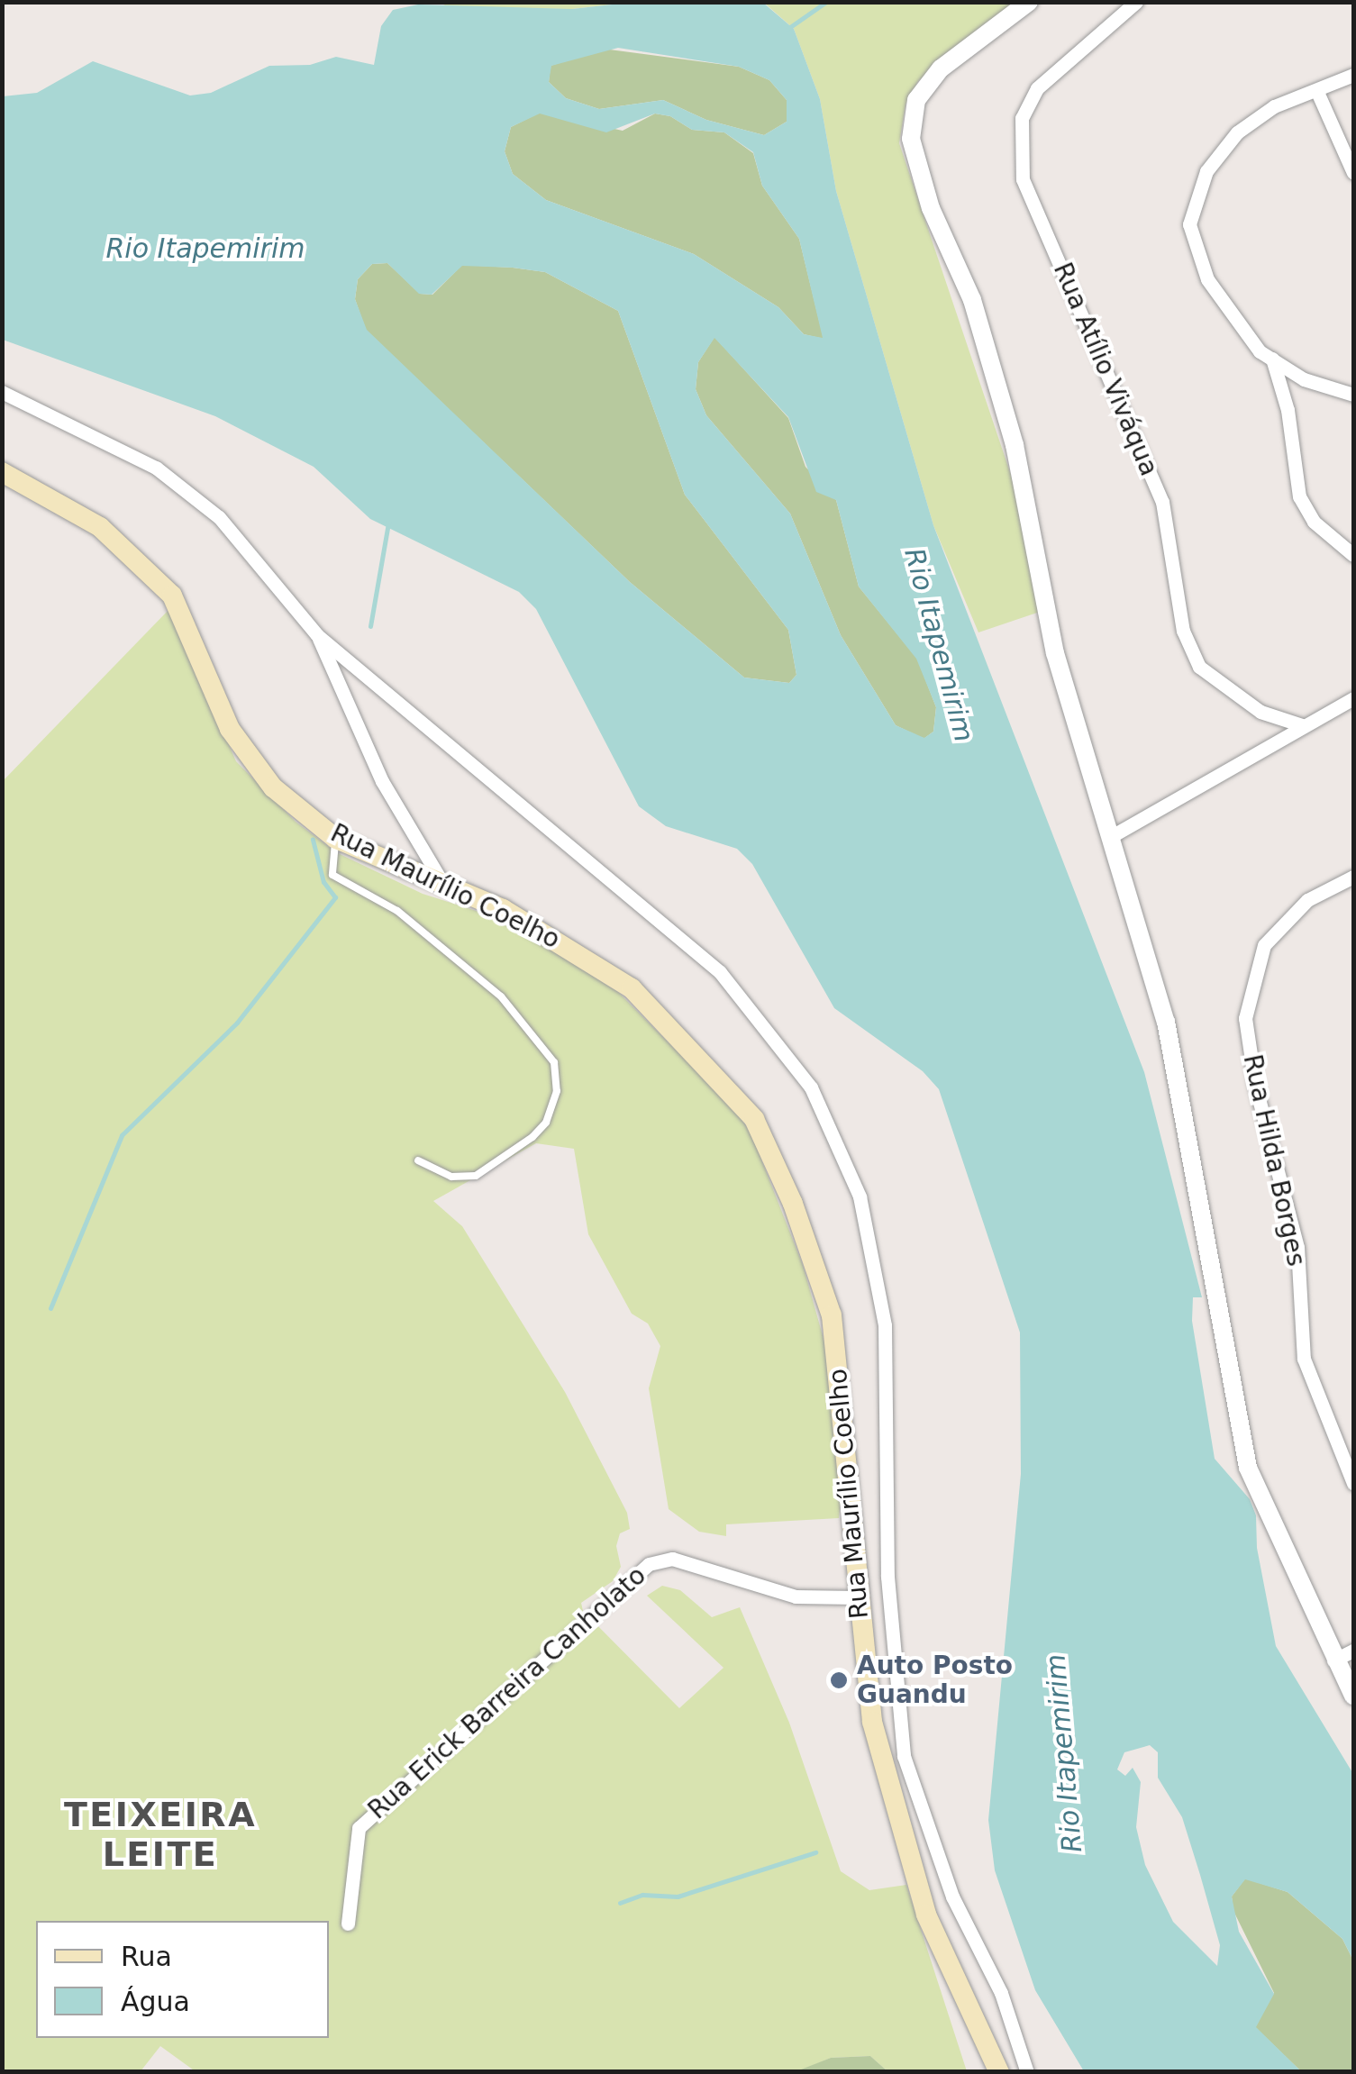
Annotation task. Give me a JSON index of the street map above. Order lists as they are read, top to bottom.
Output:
{
  "streets": {
    "main road": ["Rua Maurílio Coelho"],
    "street": ["Rua Atílio Viváqua", "Rua Hilda Borges", "Rua Erick Barreira Canholato"]
  },
  "crossings": [
    ["Rua Maurílio Coelho", "Rua Erick Barreira Canholato"]
  ],
  "districts": ["TEIXEIRA LEITE"],
  "water": ["Rio Itapemirim"],
  "places": ["Auto Posto Guandu"],
  "legend": ["Rua", "Água"]
}
